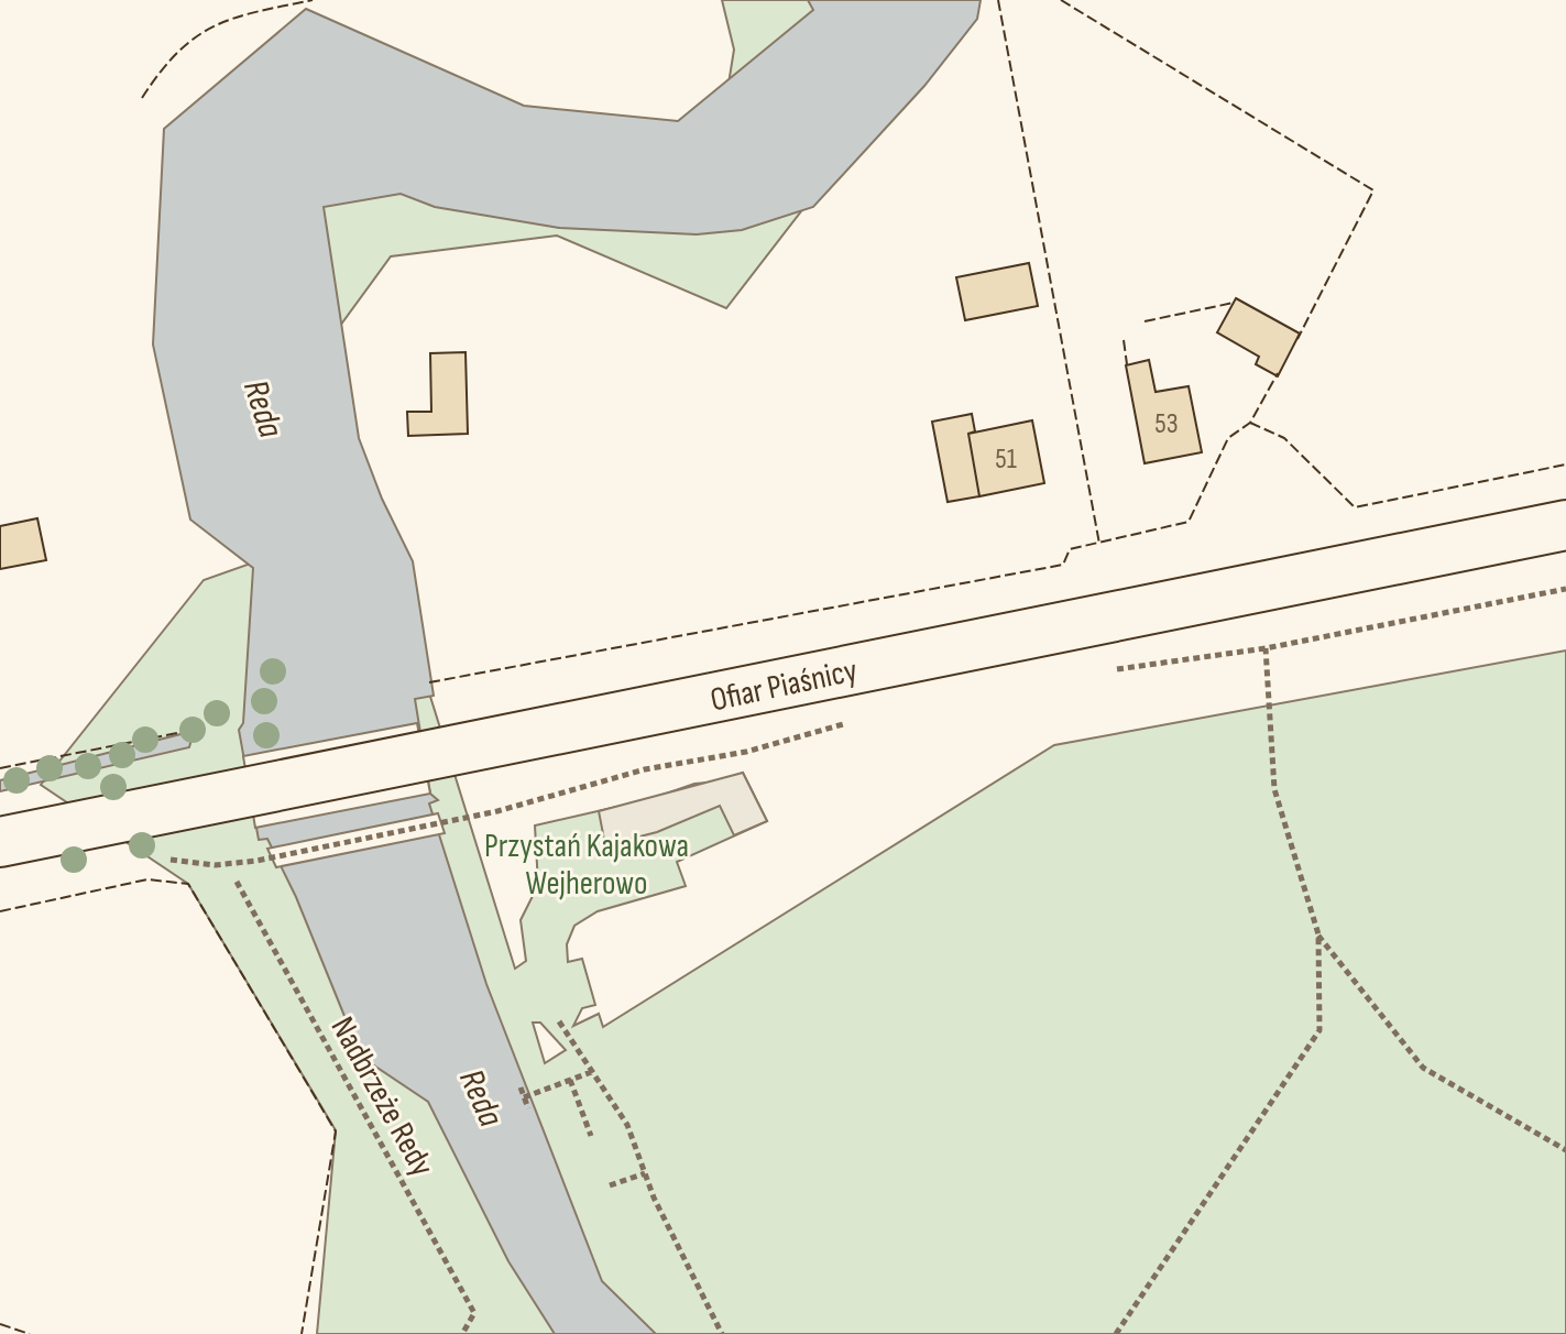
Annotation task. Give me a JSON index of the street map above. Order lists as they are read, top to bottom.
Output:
{
  "streets": {
    "main road": ["Ofiar Piaśnicy"],
    "path": ["Nadbrzeże Redy"]
  },
  "water": ["Reda"],
  "parks": ["Przystań Kajakowa Wejherowo"],
  "house_numbers": ["53", "51"]
}
